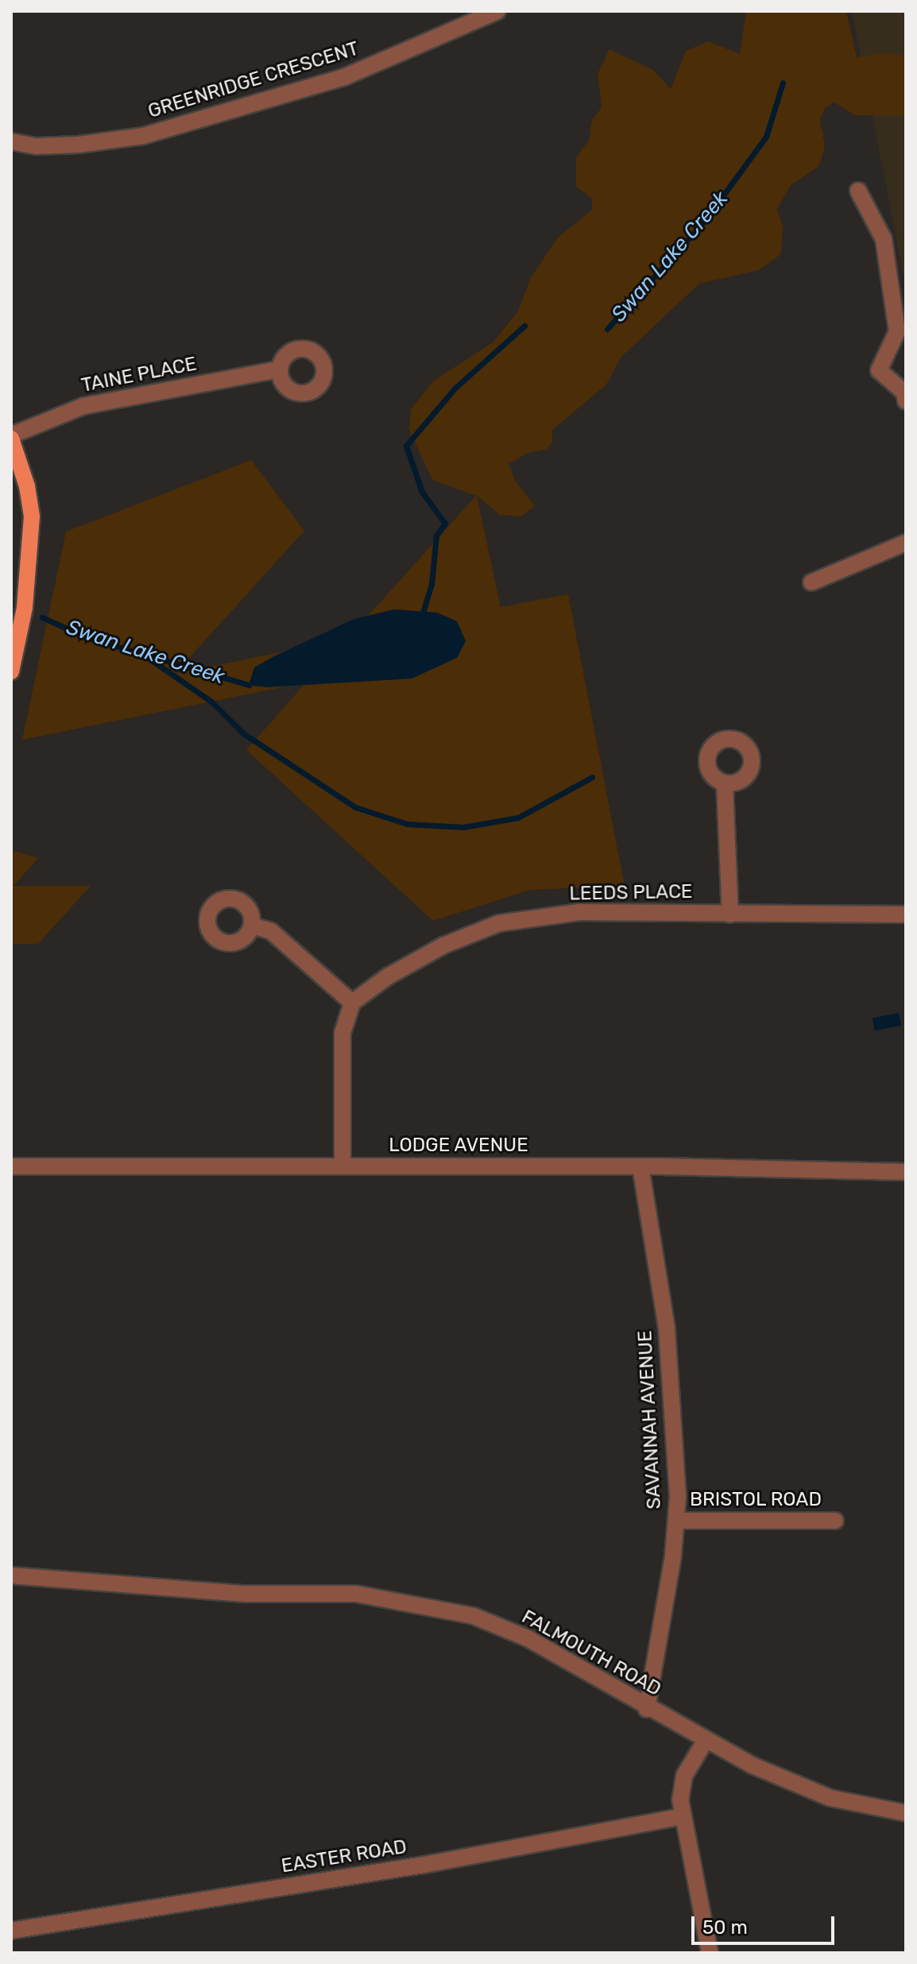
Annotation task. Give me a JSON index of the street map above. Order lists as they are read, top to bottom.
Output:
{
  "streets": {
    "street": [
      "GREENRIDGE CRESCENT",
      "TAINE PLACE",
      "LEEDS PLACE",
      "LODGE AVENUE",
      "SAVANNAH AVENUE",
      "BRISTOL ROAD",
      "FALMOUTH ROAD",
      "EASTER ROAD"
    ]
  },
  "crossings": [
    ["LODGE AVENUE", "SAVANNAH AVENUE"],
    ["SAVANNAH AVENUE", "BRISTOL ROAD"],
    ["SAVANNAH AVENUE", "FALMOUTH ROAD"]
  ],
  "water": ["Swan Lake Creek"],
  "scale_bar": "50 m"
}
